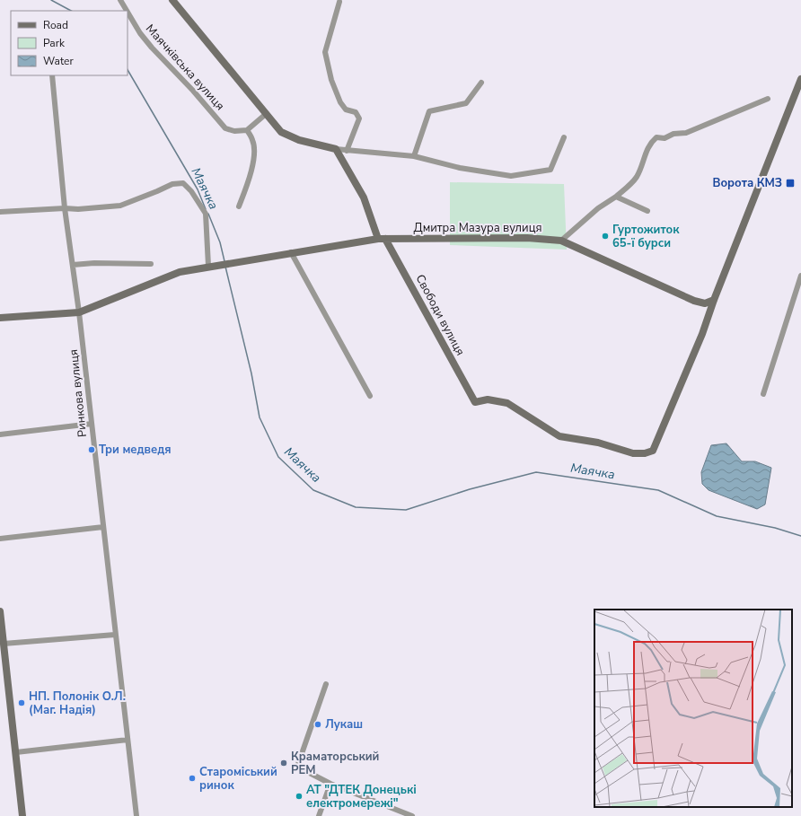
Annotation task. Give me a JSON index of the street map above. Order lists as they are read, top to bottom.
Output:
{
  "streets": {
    "street": [
      "Маячківська вулиця",
      "Дмитра Мазура вулиця",
      "Свободи вулиця",
      "Ринкова вулиця"
    ]
  },
  "crossings": [
    ["Дмитра Мазура вулиця", "Свободи вулиця"],
    ["Дмитра Мазура вулиця", "Ринкова вулиця"]
  ],
  "water": ["Маячка"],
  "places": {
    "transit": ["Ворота КМЗ"],
    "other": [
      "Гуртожиток 65-ї бурси",
      "Три медведя",
      "НП. Полонік О.Л. (Маг. Надія)",
      "Лукаш",
      "Краматорський РЕМ",
      "Староміський ринок",
      "АТ \"ДТЕК Донецькі електромережі\""
    ]
  },
  "legend": ["Road", "Park", "Water"]
}
